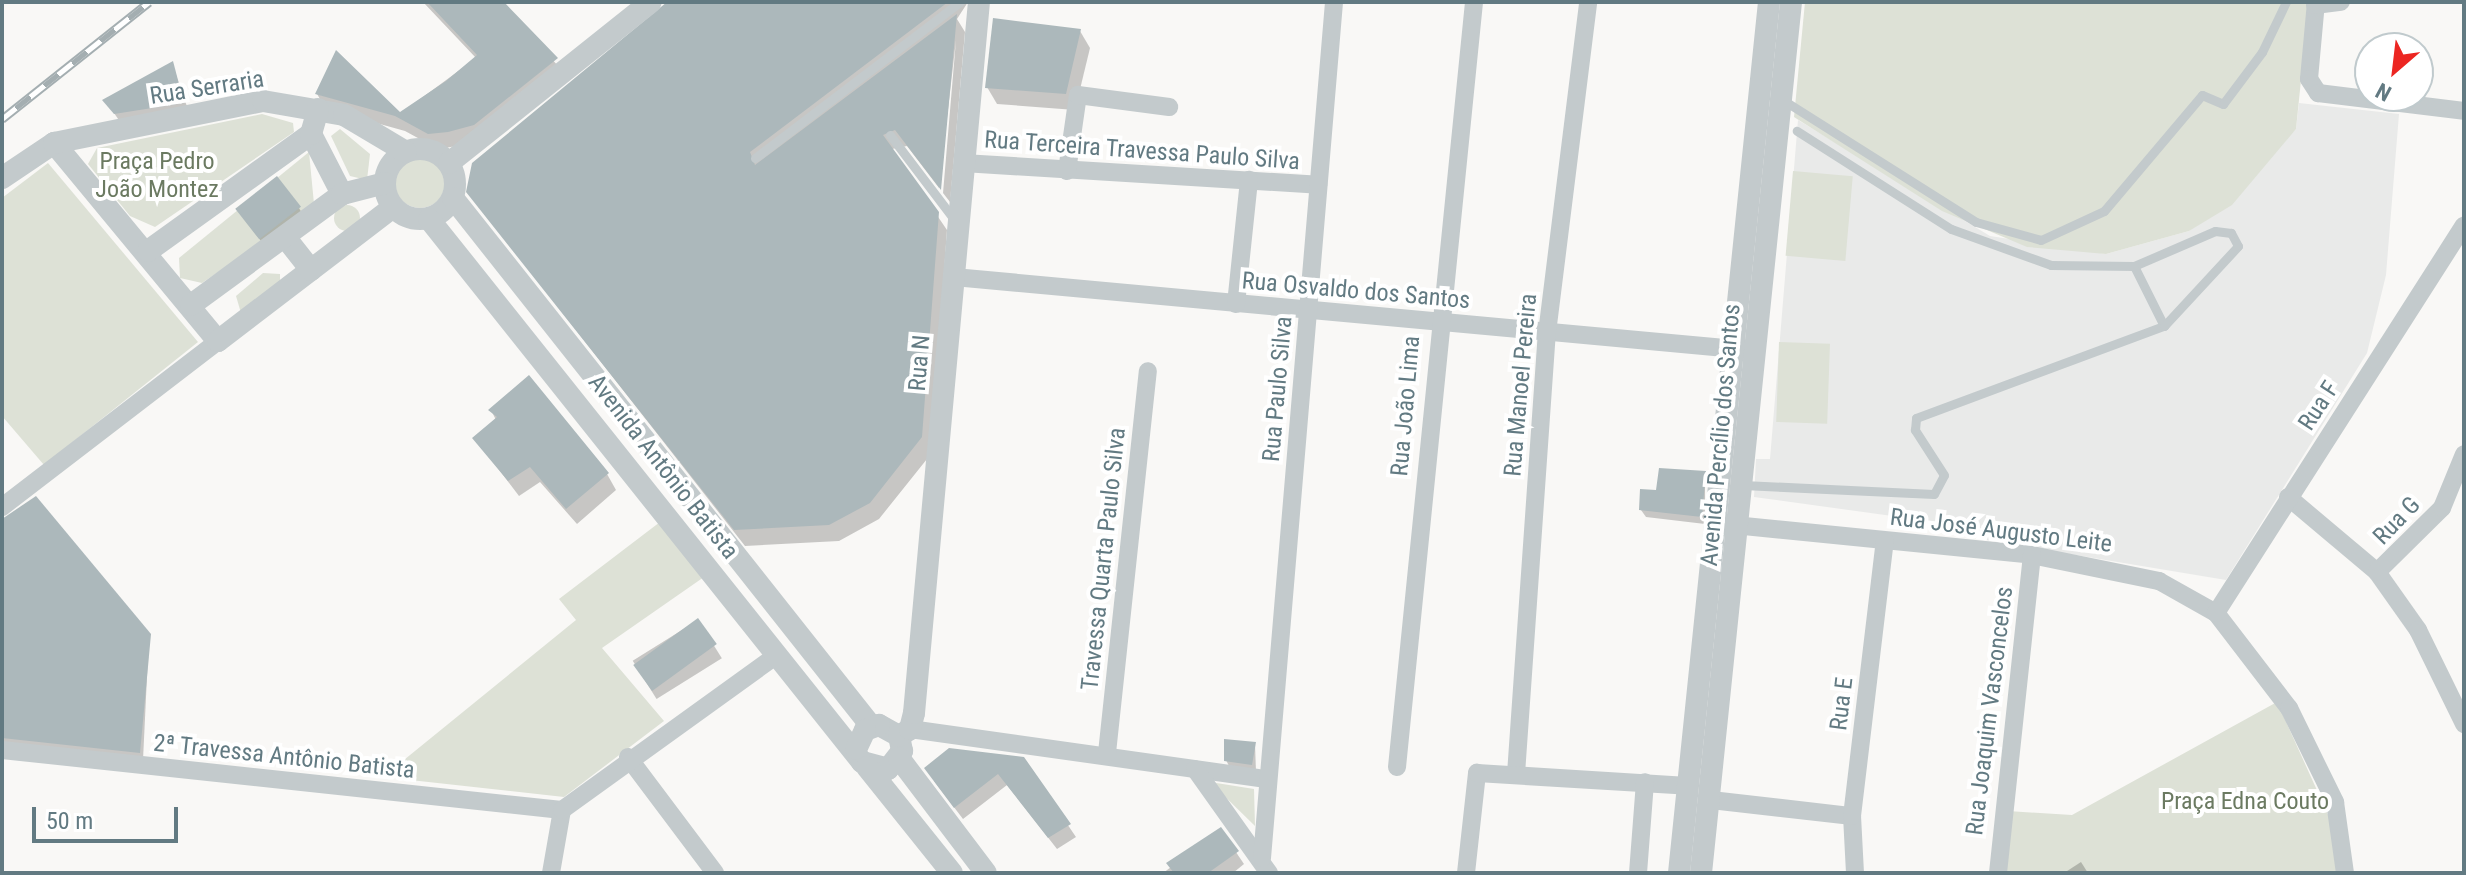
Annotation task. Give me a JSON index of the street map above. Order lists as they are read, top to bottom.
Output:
{
  "streets": {
    "street": [
      "Rua Serraria",
      "Rua Terceira Travessa Paulo Silva",
      "Rua Osvaldo dos Santos",
      "Rua N",
      "Rua Manoel Pereira",
      "Rua Paulo Silva",
      "Rua João Lima",
      "Rua F",
      "Avenida Percílio dos Santos",
      "Avenida Antônio Batista",
      "Rua G",
      "Rua José Augusto Leite",
      "Travessa Quarta Paulo Silva",
      "Rua E",
      "Rua Joaquim Vasconcelos",
      "2ª Travessa Antônio Batista"
    ]
  },
  "crossings": [
    ["Rua Serraria", "Avenida Antônio Batista"],
    ["Rua Terceira Travessa Paulo Silva", "Rua N"],
    ["Rua Terceira Travessa Paulo Silva", "Rua Paulo Silva"],
    ["Rua Osvaldo dos Santos", "Rua N"],
    ["Rua Osvaldo dos Santos", "Rua Manoel Pereira"],
    ["Rua Osvaldo dos Santos", "Rua Paulo Silva"],
    ["Rua Osvaldo dos Santos", "Rua João Lima"],
    ["Rua Osvaldo dos Santos", "Avenida Percílio dos Santos"],
    ["Rua F", "Rua José Augusto Leite"],
    ["Avenida Percílio dos Santos", "Rua José Augusto Leite"],
    ["Rua José Augusto Leite", "Rua E"],
    ["Rua José Augusto Leite", "Rua Joaquim Vasconcelos"]
  ],
  "parks": ["Praça Pedro João Montez", "Praça Edna Couto"],
  "scale_bar": "50 m",
  "north": "bottom left"
}
